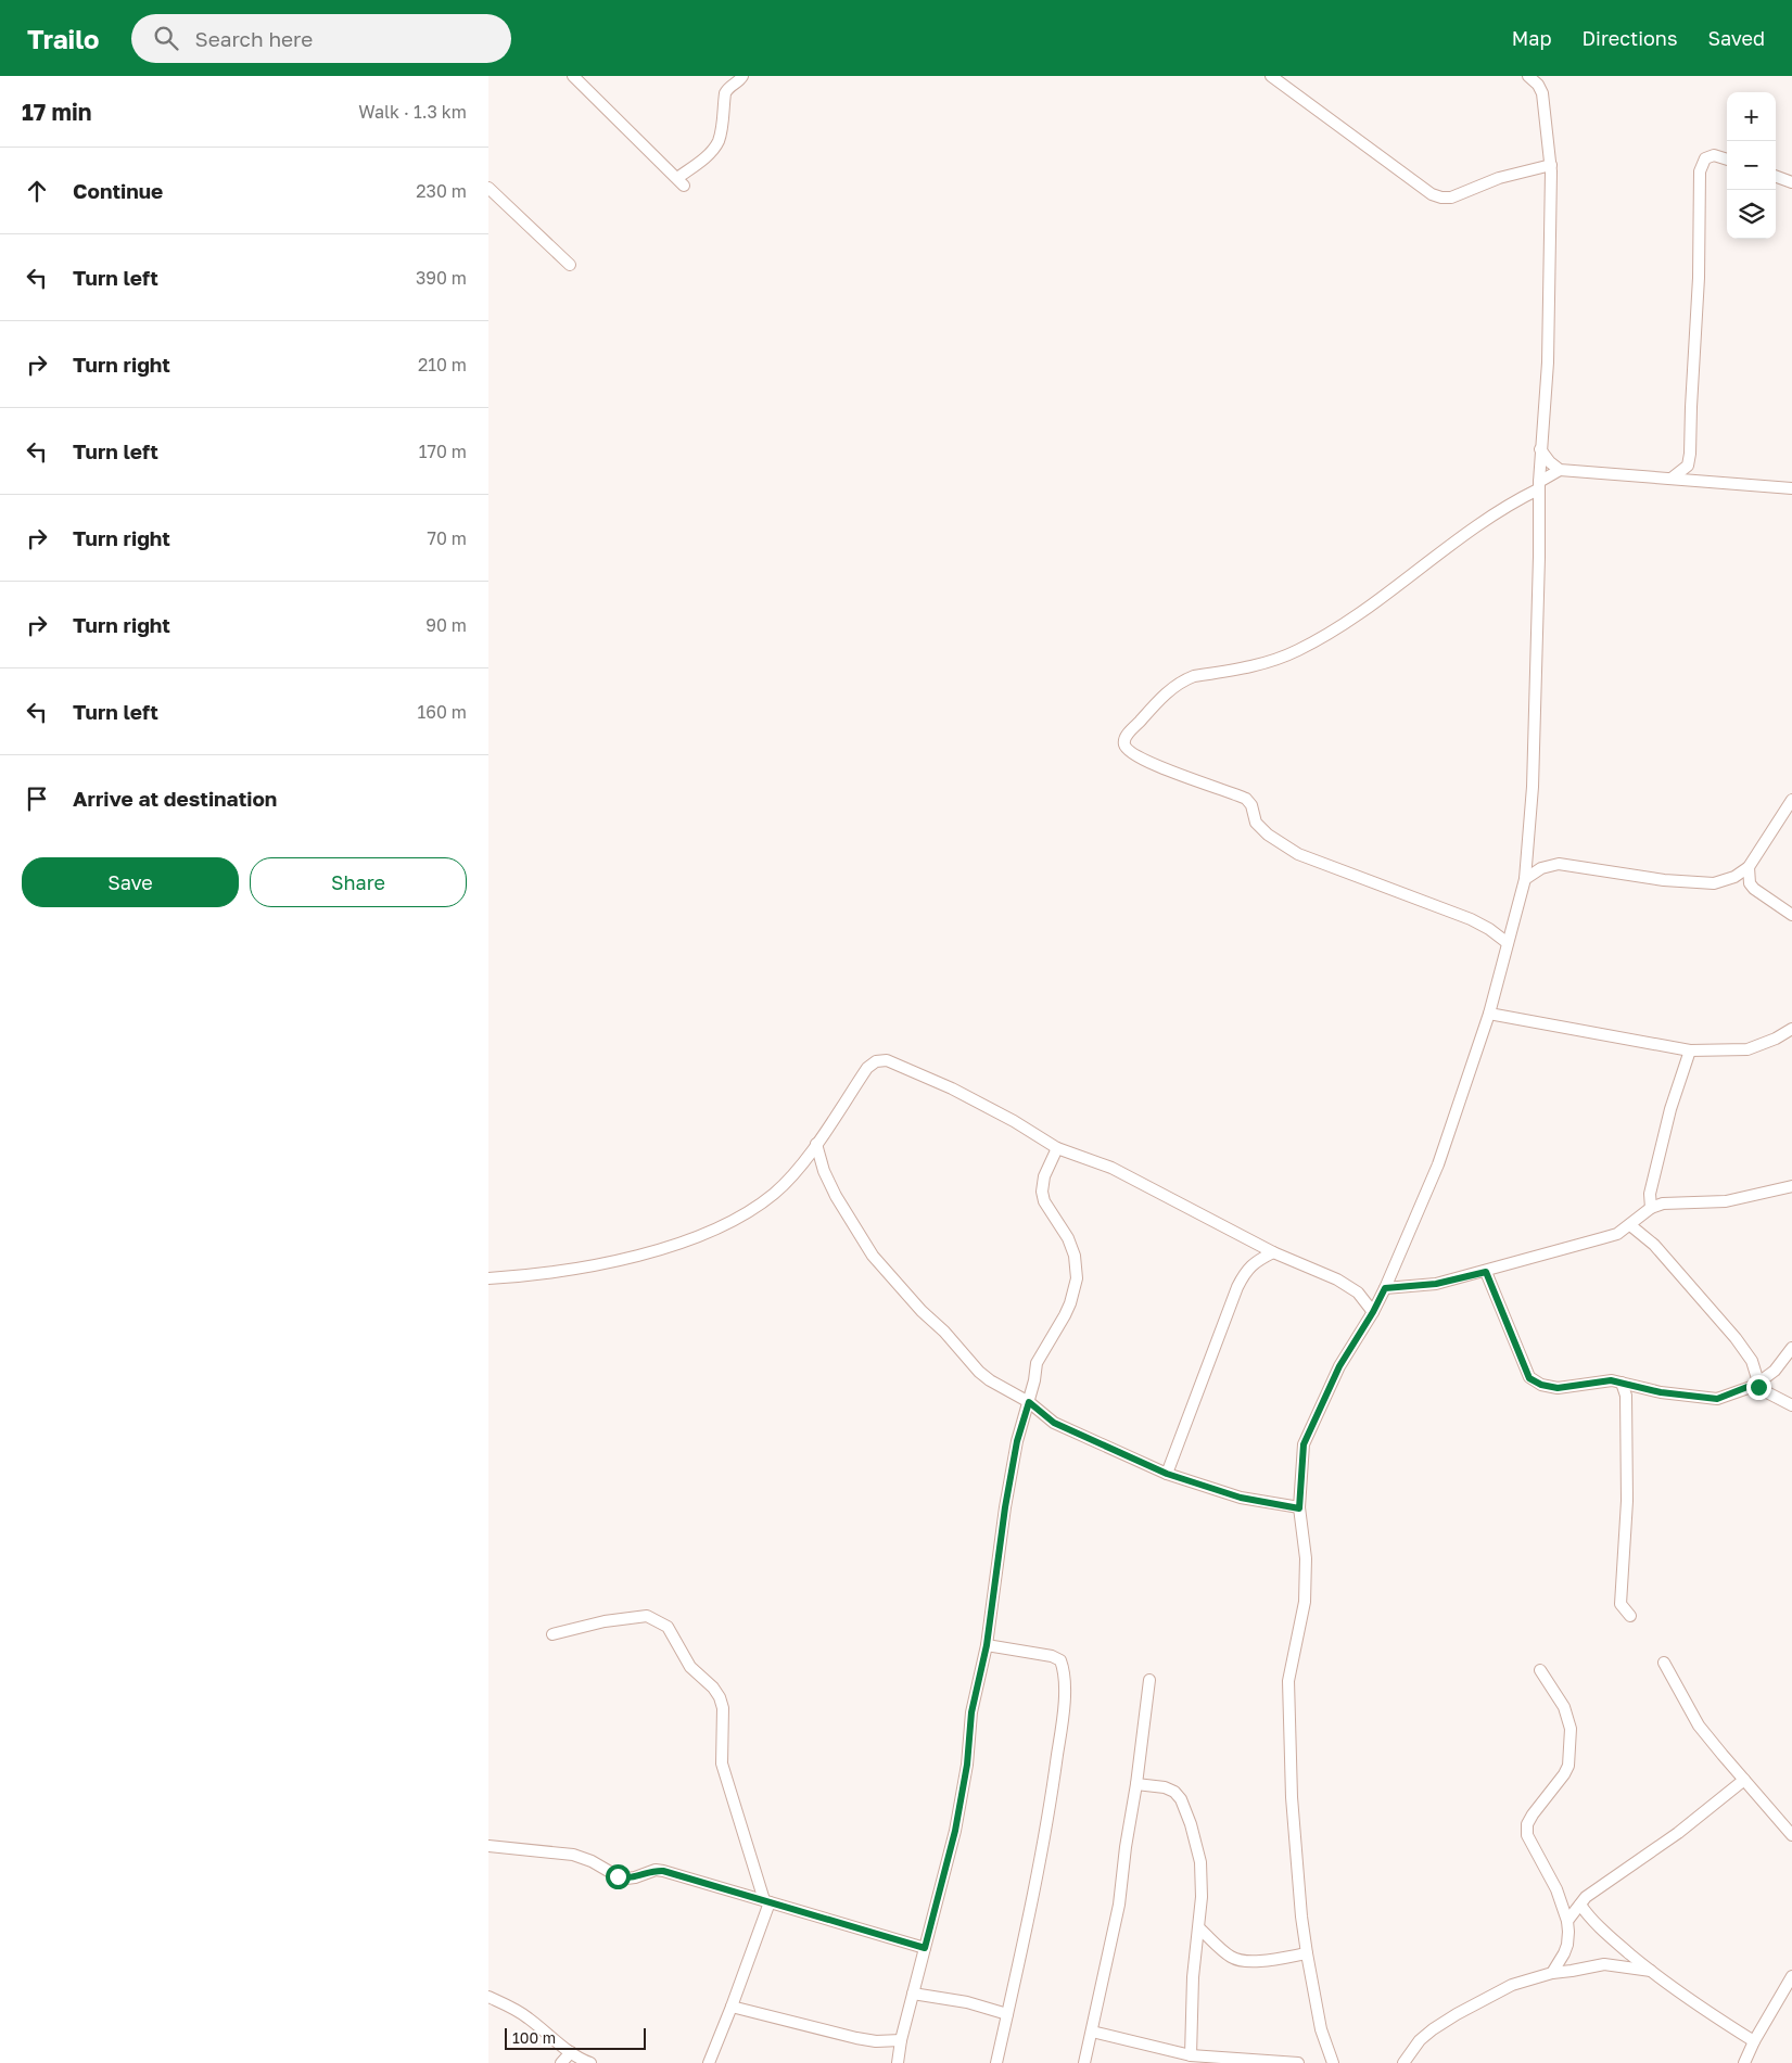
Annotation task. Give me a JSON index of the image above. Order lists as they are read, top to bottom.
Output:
{
  "scale_bar": "100 m",
  "page": {
    "header": "Trailo",
    "search": "Search here",
    "nav": ["Map", "Directions", "Saved"],
    "heading": ["17 min", "Walk · 1.3 km"],
    "map_buttons": ["+", "−"],
    "list": [
      ["Continue", "230 m"],
      ["Turn left", "390 m"],
      ["Turn right", "210 m"],
      ["Turn left", "170 m"],
      ["Turn right", "70 m"],
      ["Turn right", "90 m"],
      ["Turn left", "160 m"],
      "Arrive at destination"
    ],
    "buttons": ["Save", "Share"],
    "scale": "100 m"
  }
}
